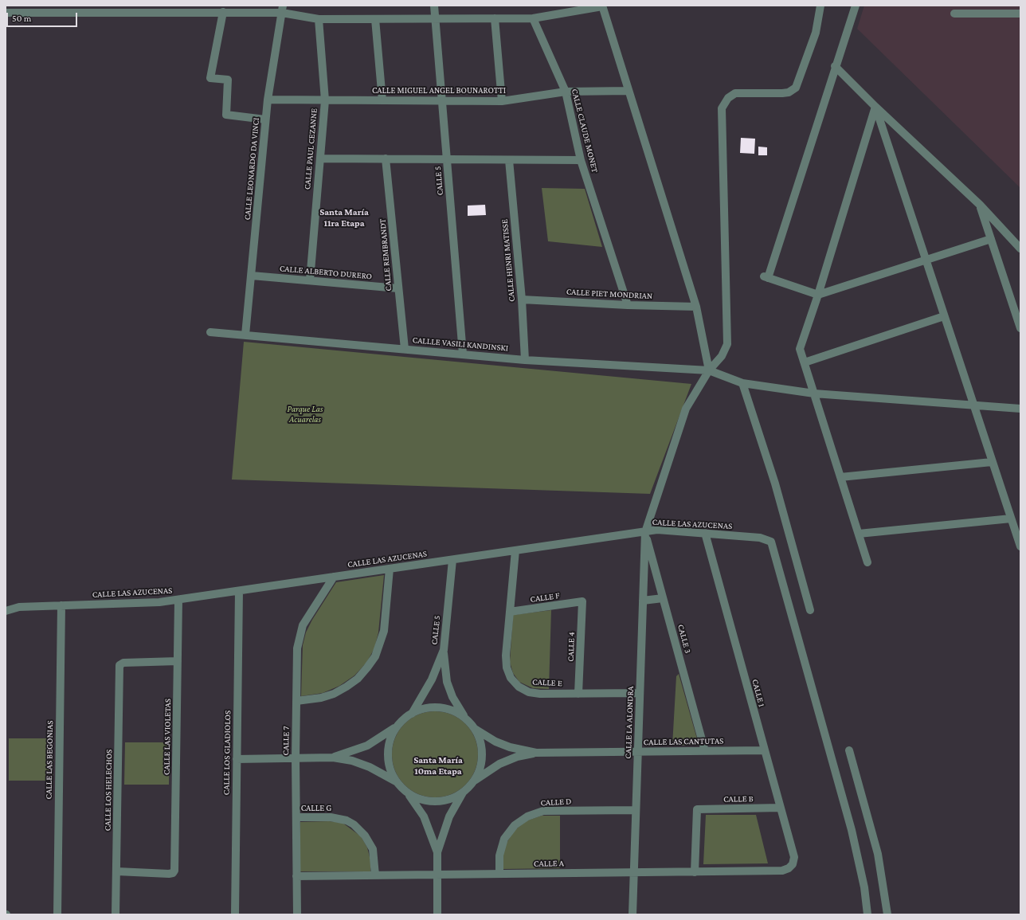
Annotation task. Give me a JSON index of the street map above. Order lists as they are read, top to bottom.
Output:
{
  "streets": {
    "street": [
      "CALLE MIGUEL ANGEL BOUNAROTTI",
      "CALLE CLAUDE MONET",
      "CALLE PAUL CEZANNE",
      "CALLE LEONARDO DA VINCI",
      "CALLE 5",
      "CALLE REMBRANDT",
      "CALLE HENRI MATISSE",
      "CALLE ALBERTO DURERO",
      "CALLE PIET MONDRIAN",
      "CALLLE VASILI KANDINSKI",
      "CALLE LAS AZUCENAS",
      "CALLE F",
      "CALLE 3",
      "CALLE 4",
      "CALLE E",
      "CALLE 1",
      "CALLE LA ALONDRA",
      "CALLE LAS VIOLETAS",
      "CALLE 7",
      "CALLE LAS CANTUTAS",
      "CALLE LOS GLADIOLOS",
      "CALLE LAS BEGONIAS",
      "CALLE LOS HELECHOS",
      "CALLE B",
      "CALLE D",
      "CALLE G",
      "CALLE A"
    ]
  },
  "crossings": [
    ["CALLE MIGUEL ANGEL BOUNAROTTI", "CALLE CLAUDE MONET"],
    ["CALLE MIGUEL ANGEL BOUNAROTTI", "CALLE PAUL CEZANNE"],
    ["CALLE MIGUEL ANGEL BOUNAROTTI", "CALLE LEONARDO DA VINCI"],
    ["CALLE MIGUEL ANGEL BOUNAROTTI", "CALLE 5"],
    ["CALLE CLAUDE MONET", "CALLE PIET MONDRIAN"],
    ["CALLE PAUL CEZANNE", "CALLE ALBERTO DURERO"],
    ["CALLE LEONARDO DA VINCI", "CALLE ALBERTO DURERO"],
    ["CALLE LEONARDO DA VINCI", "CALLLE VASILI KANDINSKI"],
    ["CALLE 5", "CALLLE VASILI KANDINSKI"],
    ["CALLE 5", "CALLE LAS AZUCENAS"],
    ["CALLE 5", "CALLE LAS CANTUTAS"],
    ["CALLE REMBRANDT", "CALLE ALBERTO DURERO"],
    ["CALLE REMBRANDT", "CALLLE VASILI KANDINSKI"],
    ["CALLE HENRI MATISSE", "CALLE PIET MONDRIAN"],
    ["CALLE HENRI MATISSE", "CALLLE VASILI KANDINSKI"],
    ["CALLLE VASILI KANDINSKI", "CALLE LA ALONDRA"],
    ["CALLE LAS AZUCENAS", "CALLE 3"],
    ["CALLE LAS AZUCENAS", "CALLE E"],
    ["CALLE LAS AZUCENAS", "CALLE 1"],
    ["CALLE LAS AZUCENAS", "CALLE LA ALONDRA"],
    ["CALLE LAS AZUCENAS", "CALLE LAS VIOLETAS"],
    ["CALLE LAS AZUCENAS", "CALLE 7"],
    ["CALLE LAS AZUCENAS", "CALLE LOS GLADIOLOS"],
    ["CALLE LAS AZUCENAS", "CALLE LAS BEGONIAS"],
    ["CALLE F", "CALLE 4"],
    ["CALLE F", "CALLE E"],
    ["CALLE 3", "CALLE LA ALONDRA"],
    ["CALLE 3", "CALLE LAS CANTUTAS"],
    ["CALLE 4", "CALLE E"],
    ["CALLE E", "CALLE LA ALONDRA"],
    ["CALLE 1", "CALLE LAS CANTUTAS"],
    ["CALLE 1", "CALLE B"],
    ["CALLE 1", "CALLE A"],
    ["CALLE LA ALONDRA", "CALLE LAS CANTUTAS"],
    ["CALLE LA ALONDRA", "CALLE D"],
    ["CALLE LA ALONDRA", "CALLE A"],
    ["CALLE LAS VIOLETAS", "CALLE LOS HELECHOS"],
    ["CALLE 7", "CALLE G"],
    ["CALLE 7", "CALLE A"],
    ["CALLE B", "CALLE A"],
    ["CALLE D", "CALLE A"],
    ["CALLE G", "CALLE A"]
  ],
  "districts": ["Santa María 11ra Etapa", "Santa María 10ma Etapa"],
  "parks": ["Parque Las Acuarelas"],
  "scale_bar": "50 m"
}
